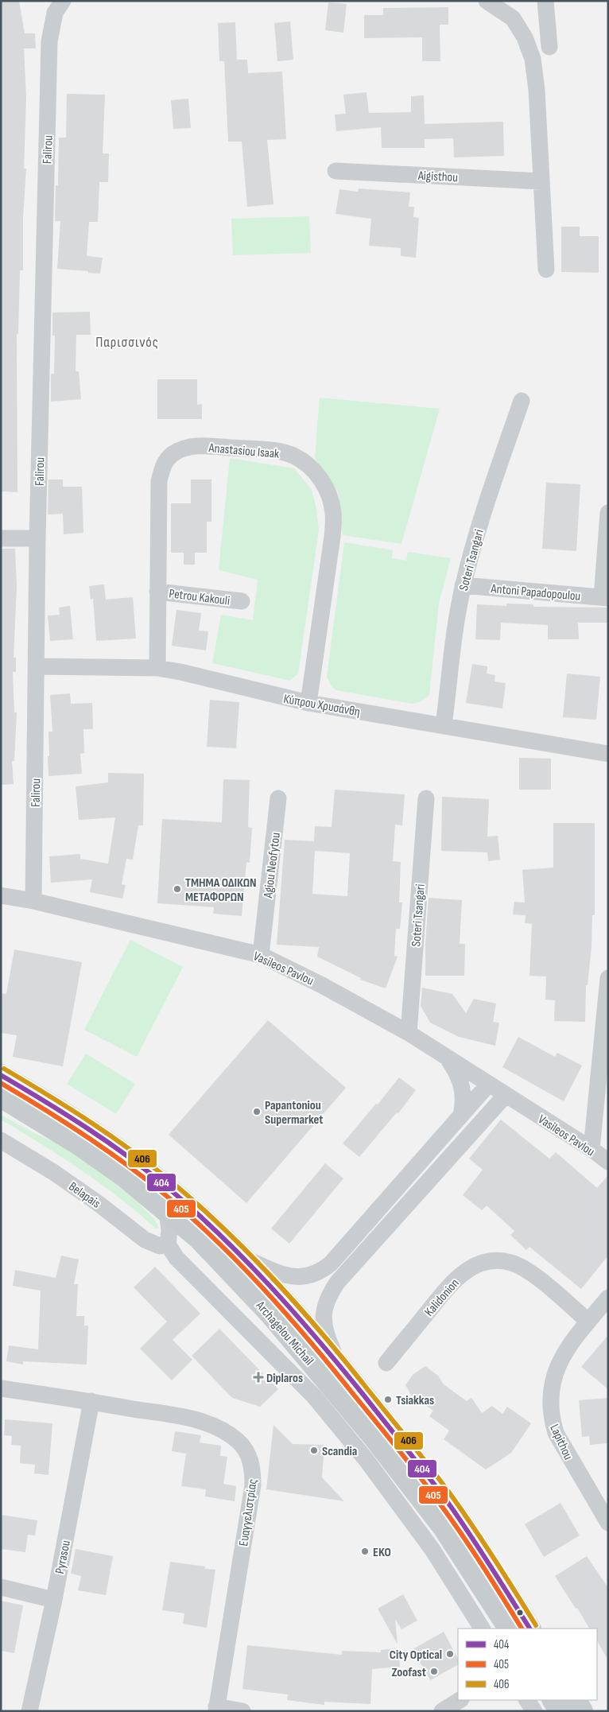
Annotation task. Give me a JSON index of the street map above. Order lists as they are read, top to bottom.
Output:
{
  "streets": {
    "main road": ["Archagelou Michail"],
    "street": [
      "Falirou",
      "Aigisthou",
      "Anastasiou Isaak",
      "Soteri Tsangari",
      "Antoni Papadopoulou",
      "Petrou Kakouli",
      "Κύπρου Χρυσάνθη",
      "Agiou Neofytou",
      "Vasileos Pavlou",
      "Belapais",
      "Kalidonion",
      "Lapithou",
      "Ευαγγελιστρίας",
      "Pyrasou"
    ]
  },
  "crossings": [
    ["Falirou", "Κύπρου Χρυσάνθη"],
    ["Falirou", "Vasileos Pavlou"],
    ["Anastasiou Isaak", "Petrou Kakouli"],
    ["Anastasiou Isaak", "Κύπρου Χρυσάνθη"],
    ["Soteri Tsangari", "Antoni Papadopoulou"],
    ["Soteri Tsangari", "Κύπρου Χρυσάνθη"],
    ["Soteri Tsangari", "Vasileos Pavlou"],
    ["Agiou Neofytou", "Vasileos Pavlou"],
    ["Kalidonion", "Lapithou"],
    ["Ευαγγελιστρίας", "Pyrasou"]
  ],
  "districts": ["Παρισσινός"],
  "places": {
    "other": [
      "ΤΜΗΜΑ ΟΔΙΚΩΝ ΜΕΤΑΦΟΡΩΝ",
      "Papantoniou Supermarket",
      "Tsiakkas",
      "Scandia",
      "EKO",
      "City Optical",
      "Zoofast"
    ],
    "health": ["Diplaros"]
  },
  "lines": ["transit line 406", "transit line 404", "transit line 405"],
  "legend": ["404", "405", "406"]
}
